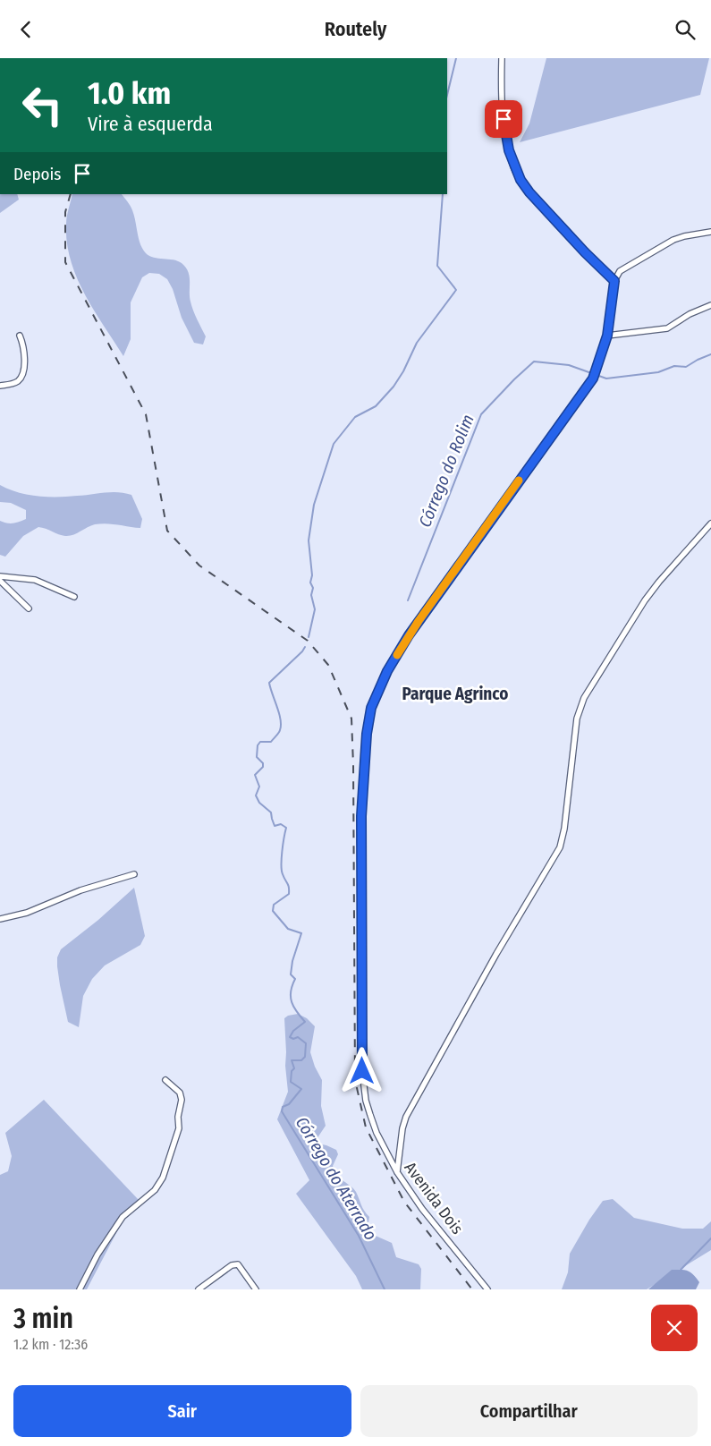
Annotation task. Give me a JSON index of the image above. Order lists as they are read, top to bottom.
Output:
{
  "streets": {
    "street": ["Avenida Dois"]
  },
  "districts": ["Parque Agrinco"],
  "water": ["Córrego do Rolim", "Córrego do Aterrado"],
  "page": {
    "header": "Routely",
    "turn": ["1.0 km", "Vire à esquerda"],
    "then": "Depois",
    "heading": ["3 min", "1.2 km · 12:36"],
    "buttons": ["Sair", "Compartilhar"]
  }
}
